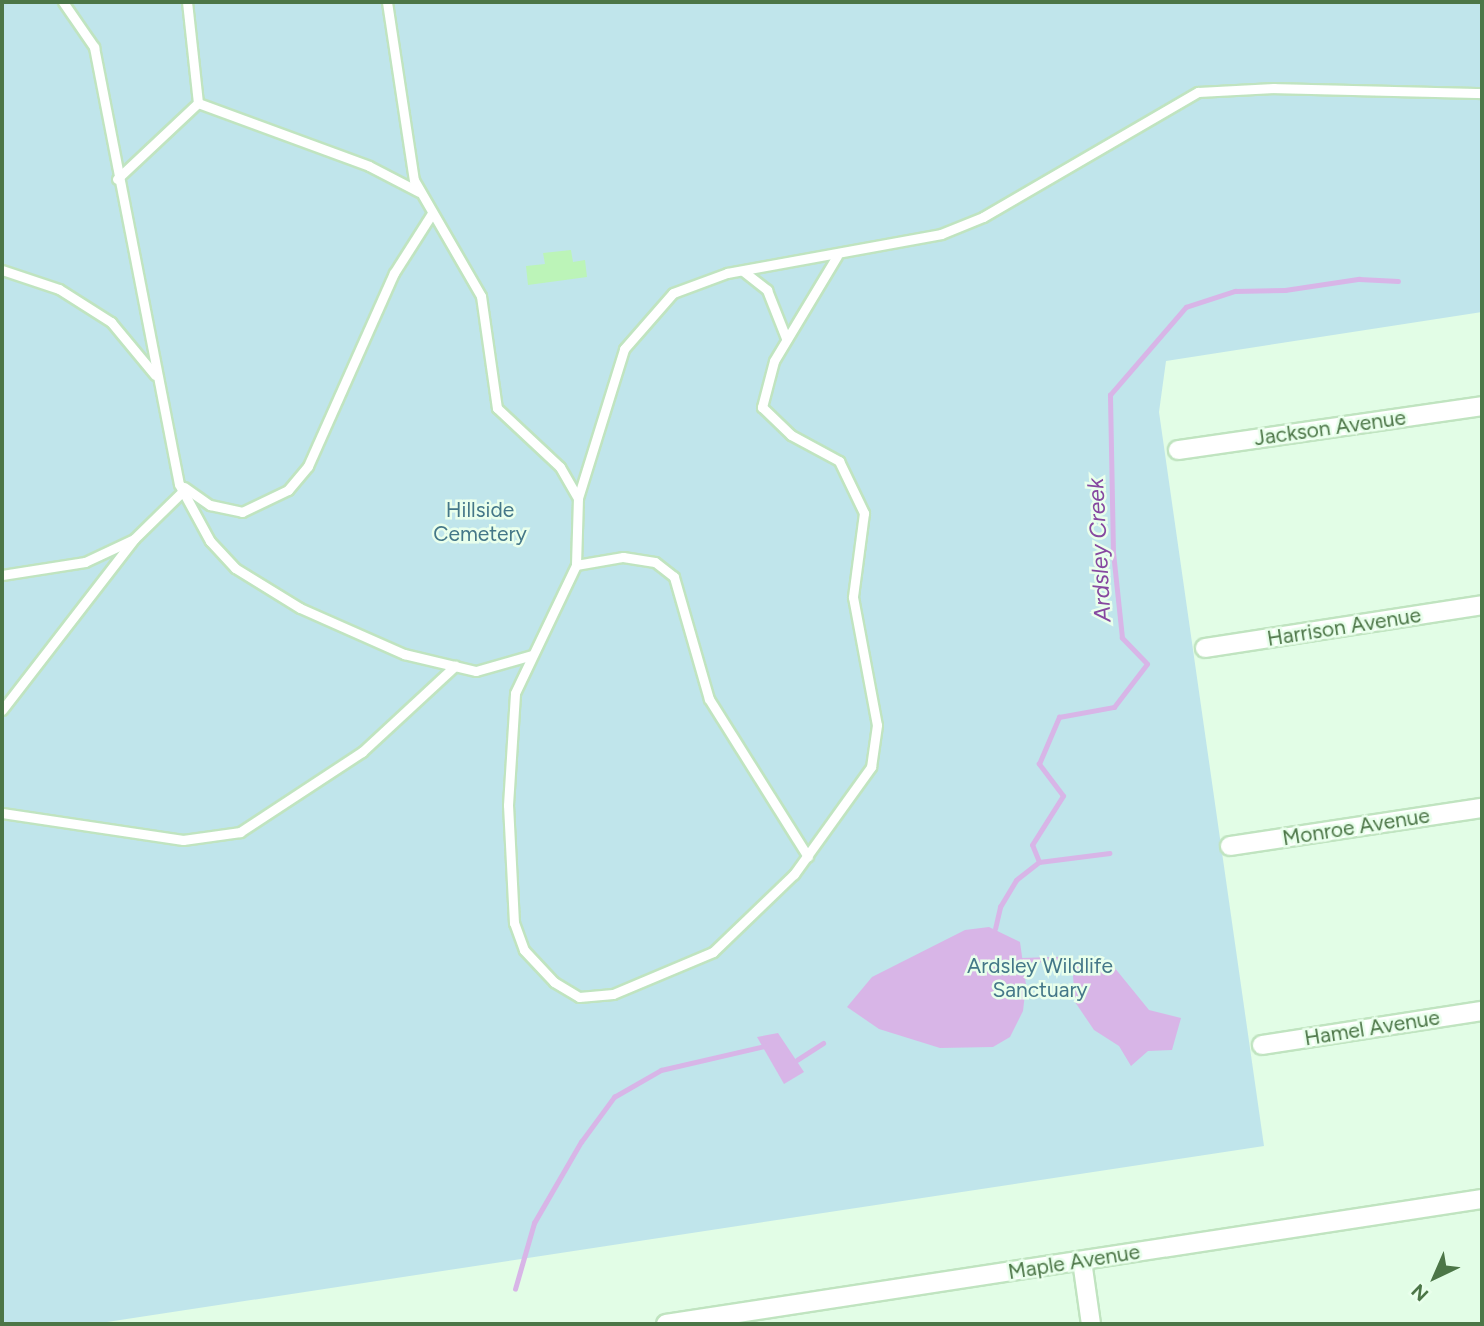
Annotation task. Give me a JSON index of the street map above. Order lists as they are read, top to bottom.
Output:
{
  "streets": {
    "street": [
      "Jackson Avenue",
      "Harrison Avenue",
      "Monroe Avenue",
      "Hamel Avenue",
      "Maple Avenue"
    ]
  },
  "water": ["Ardsley Creek"],
  "parks": ["Hillside Cemetery", "Ardsley Wildlife Sanctuary"],
  "north": "bottom left"
}
